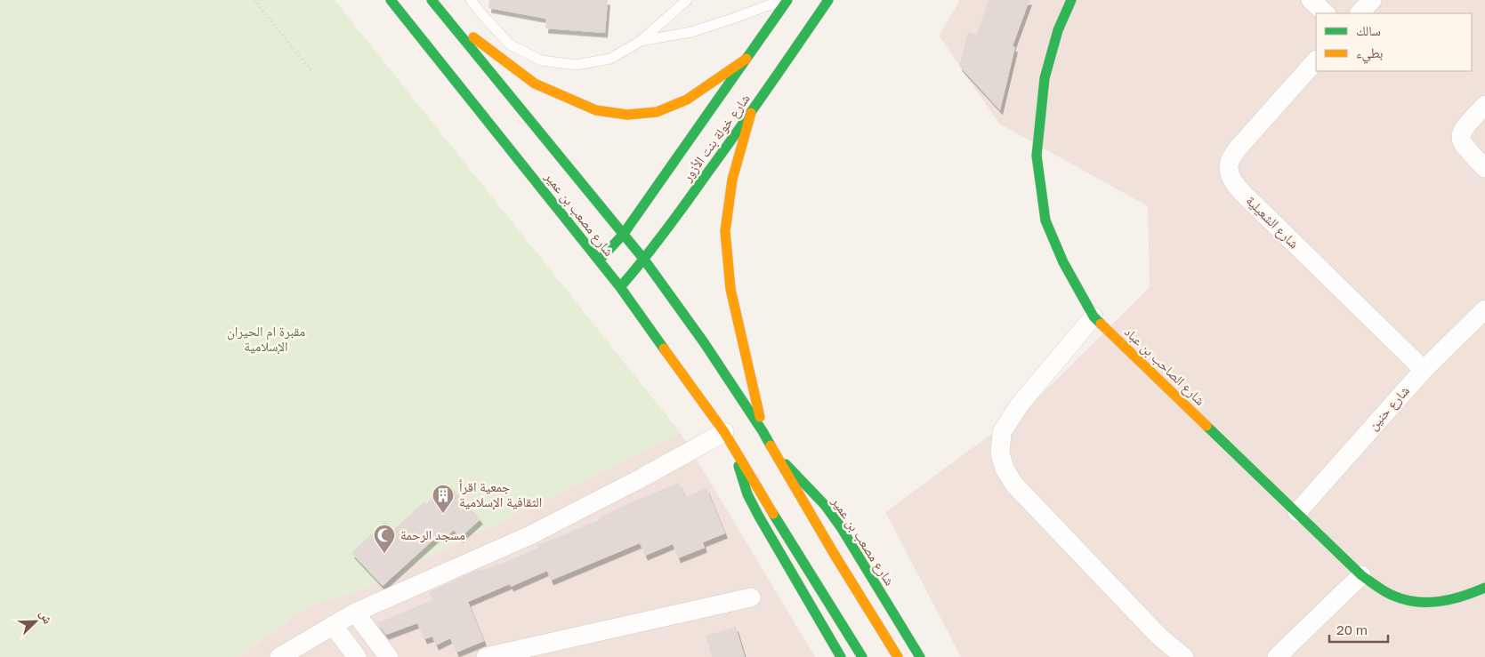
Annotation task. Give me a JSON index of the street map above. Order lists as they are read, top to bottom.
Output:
{
  "streets": {
    "main road": ["شارع خولة بنت الأزور", "شارع مصعب بن عمير", "شارع الصاحب بن عباد"],
    "street": ["شارع الشعيلية", "شارع حنين"]
  },
  "crossings": [
    ["شارع خولة بنت الأزور", "شارع مصعب بن عمير"],
    ["شارع الشعيلية", "شارع حنين"],
    ["شارع الصاحب بن عباد", "شارع حنين"]
  ],
  "parks": ["مقبرة ام الحيران الإسلامية"],
  "places": {
    "building": ["جمعية اقرأ الثقافية الإسلامية"],
    "mosque": ["مسجد الرحمة"]
  },
  "legend": ["سالك", "بطيء"],
  "scale_bar": "20 m",
  "north": "top right"
}
